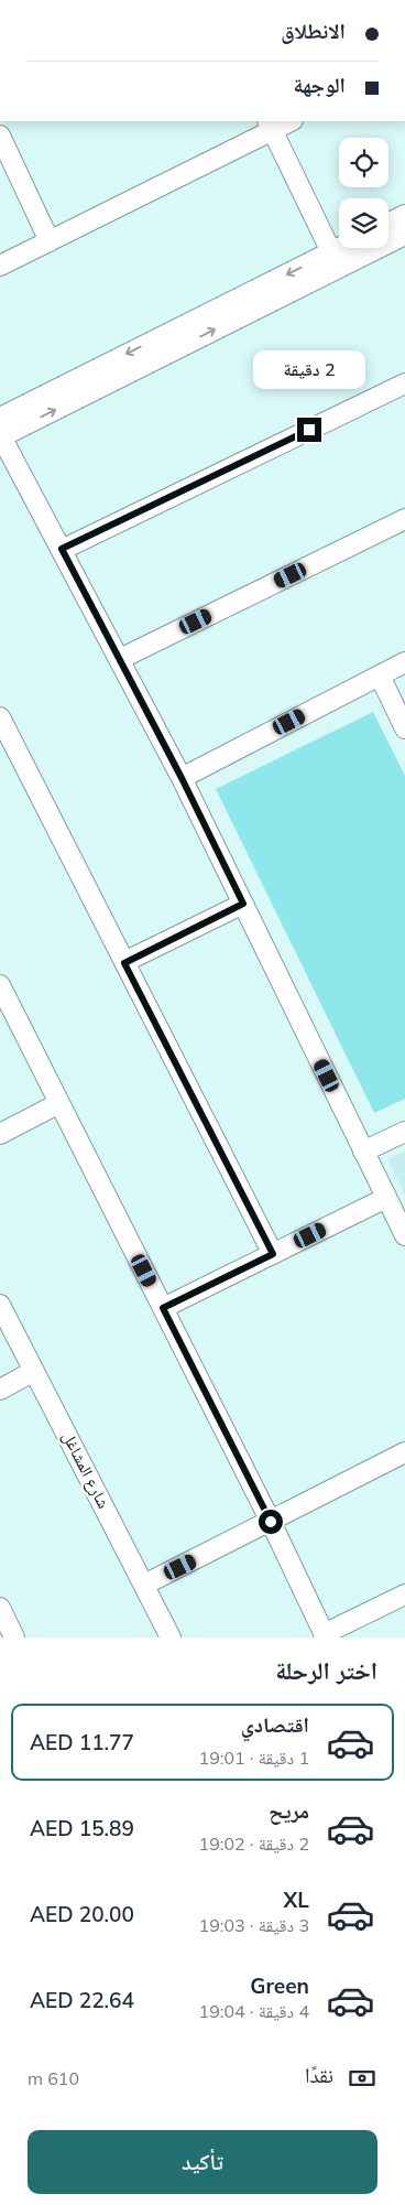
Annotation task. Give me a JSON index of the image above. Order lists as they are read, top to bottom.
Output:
{
  "streets": {
    "street": ["شارع المشاغل"]
  },
  "page": {
    "banner": ["الانطلاق", "الوجهة"],
    "bubble": "2 دقيقة",
    "heading": "اختر الرحلة",
    "list": [
      {
        "name": "اقتصادي",
        "note": "1 دقيقة · 19:01",
        "value": "AED 11.77"
      },
      {
        "name": "مريح",
        "note": "2 دقيقة · 19:02",
        "value": "AED 15.89"
      },
      {
        "name": "XL",
        "note": "3 دقيقة · 19:03",
        "value": "AED 20.00"
      },
      {
        "name": "Green",
        "note": "4 دقيقة · 19:04",
        "value": "AED 22.64"
      }
    ],
    "pay": ["نقدًا", "610 m"],
    "buttons": "تأكيد"
  }
}
